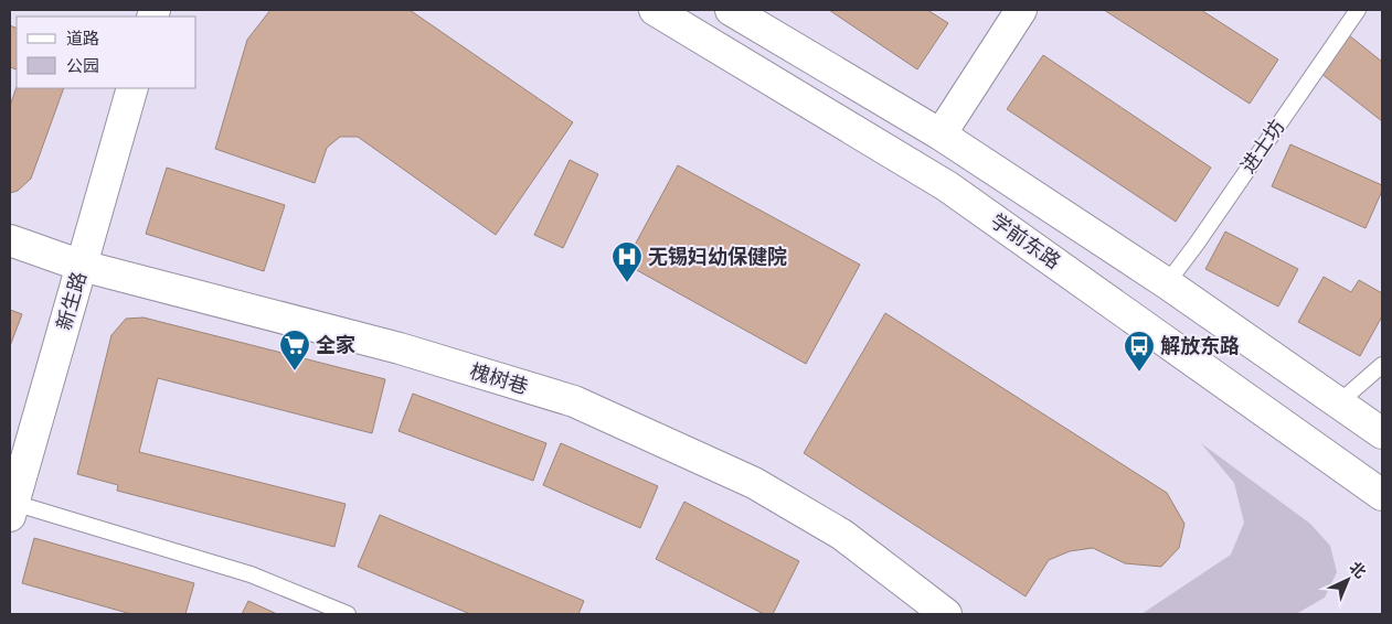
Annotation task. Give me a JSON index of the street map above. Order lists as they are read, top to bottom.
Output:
{
  "streets": {
    "main road": ["学前东路", "新生路", "槐树巷"],
    "lane": ["进士坊"]
  },
  "crossings": [
    ["进士坊", "学前东路"],
    ["新生路", "槐树巷"]
  ],
  "places": {
    "hospital": ["无锡妇幼保健院"],
    "supermarket": ["全家"],
    "bus stop": ["解放东路"]
  },
  "legend": ["道路", "公园"],
  "north": "top right"
}
